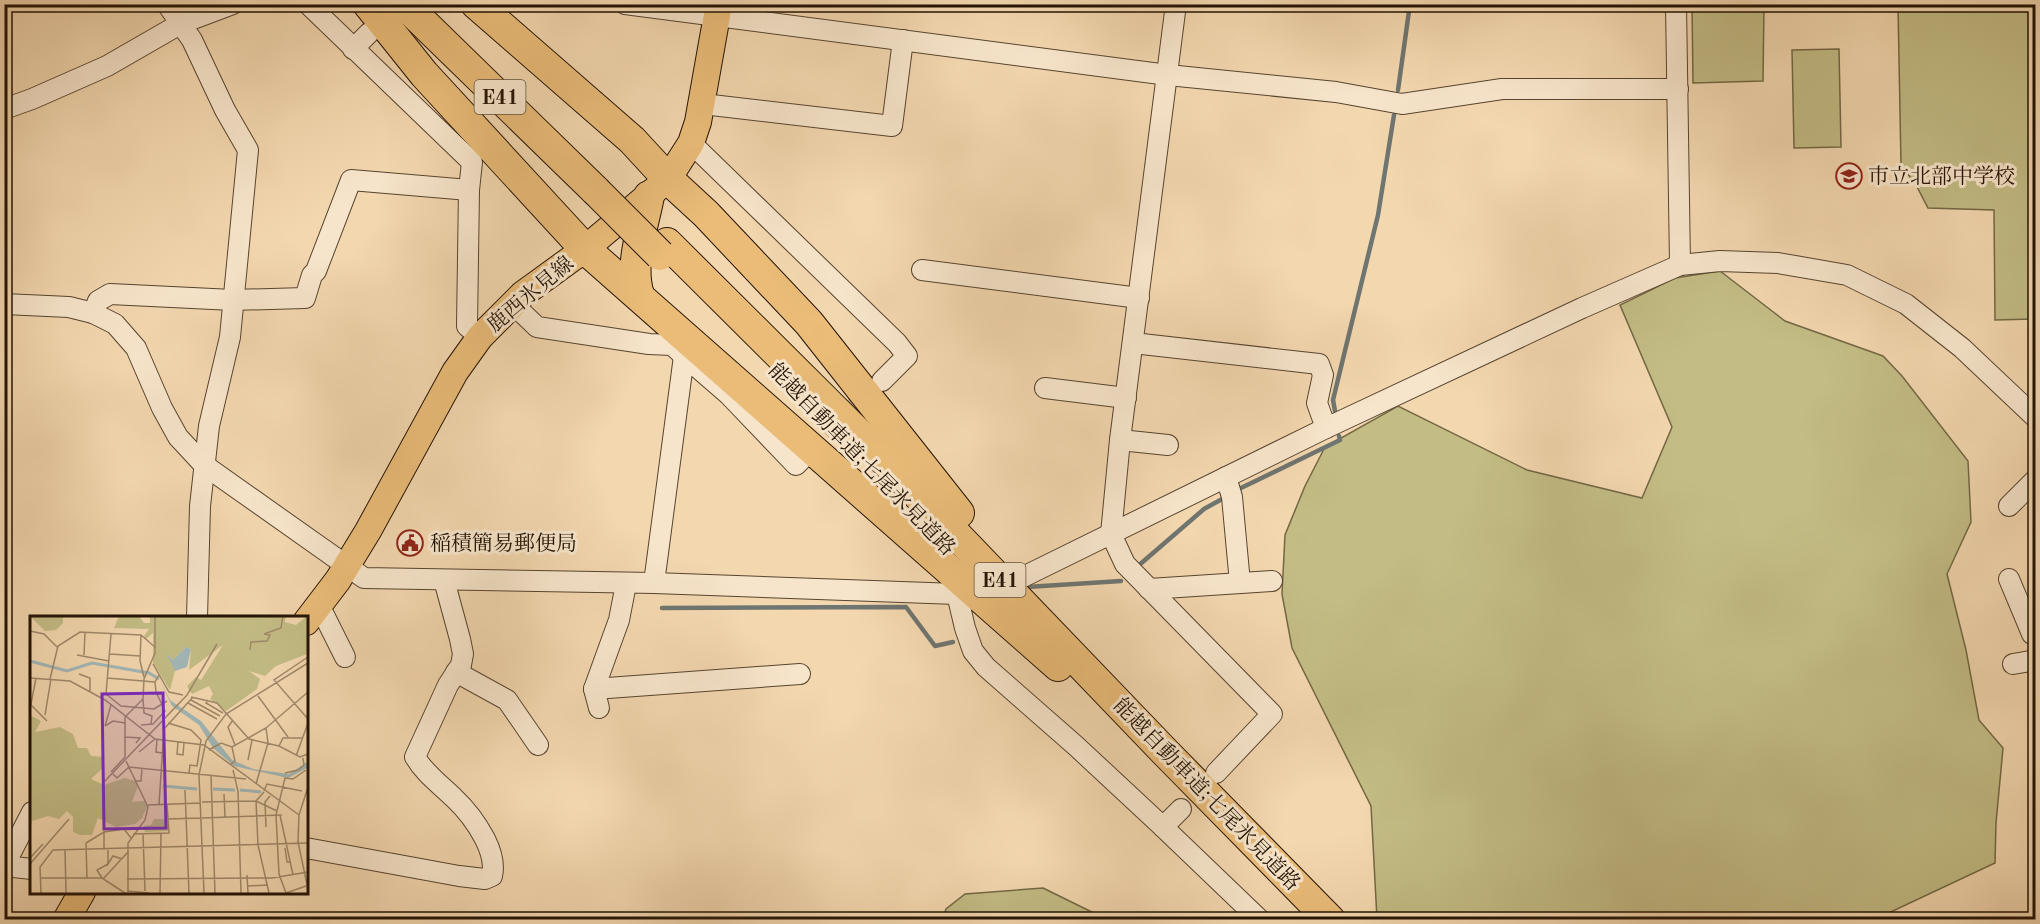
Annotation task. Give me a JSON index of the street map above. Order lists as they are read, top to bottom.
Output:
{
  "streets": {
    "highway": ["E41", "能越自動車道;七尾氷見道路"],
    "main road": ["鹿西氷見線"]
  },
  "places": {
    "school or university": ["市立北部中学校"],
    "public building": ["稲積簡易郵便局"]
  }
}
